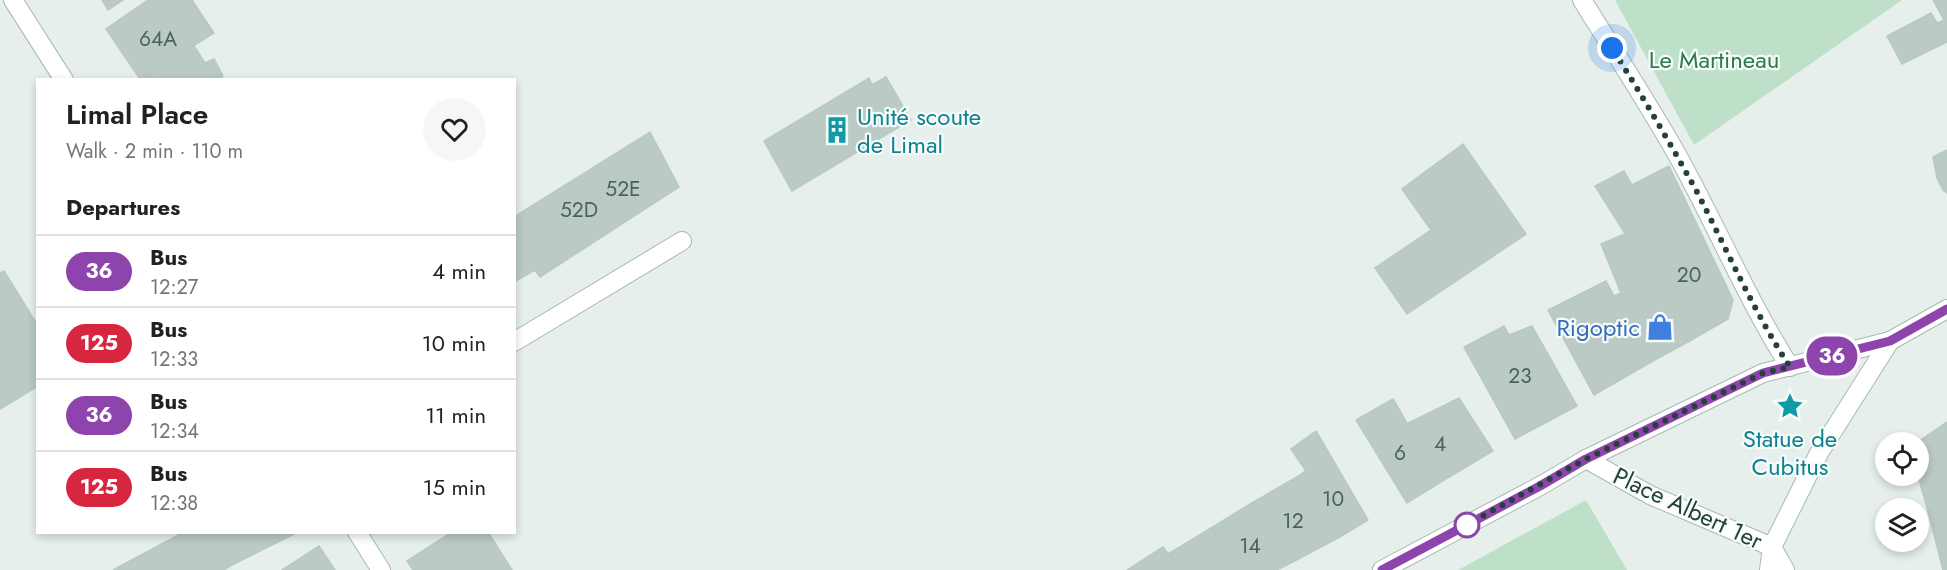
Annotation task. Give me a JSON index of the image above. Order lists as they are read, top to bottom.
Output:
{
  "streets": {
    "street": ["Place Albert 1er"]
  },
  "parks": ["Le Martineau"],
  "places": {
    "building": ["Unité scoute de Limal"],
    "shop": ["Rigoptic"],
    "place": ["Statue de Cubitus"]
  },
  "lines": ["bus line 36"],
  "house_numbers": [
    "64A",
    "52E",
    "52D",
    "20",
    "23",
    "4",
    "6",
    "10",
    "12",
    "14"
  ],
  "page": {
    "on_map": "36",
    "heading": [
      ["Limal Place", "Walk · 2 min · 110 m"],
      "Departures"
    ],
    "list": [
      {
        "mark": "36",
        "name": "Bus",
        "note": "12:27",
        "value": "4 min"
      },
      {
        "mark": "125",
        "name": "Bus",
        "note": "12:33",
        "value": "10 min"
      },
      {
        "mark": "36",
        "name": "Bus",
        "note": "12:34",
        "value": "11 min"
      },
      {
        "mark": "125",
        "name": "Bus",
        "note": "12:38",
        "value": "15 min"
      }
    ]
  }
}
